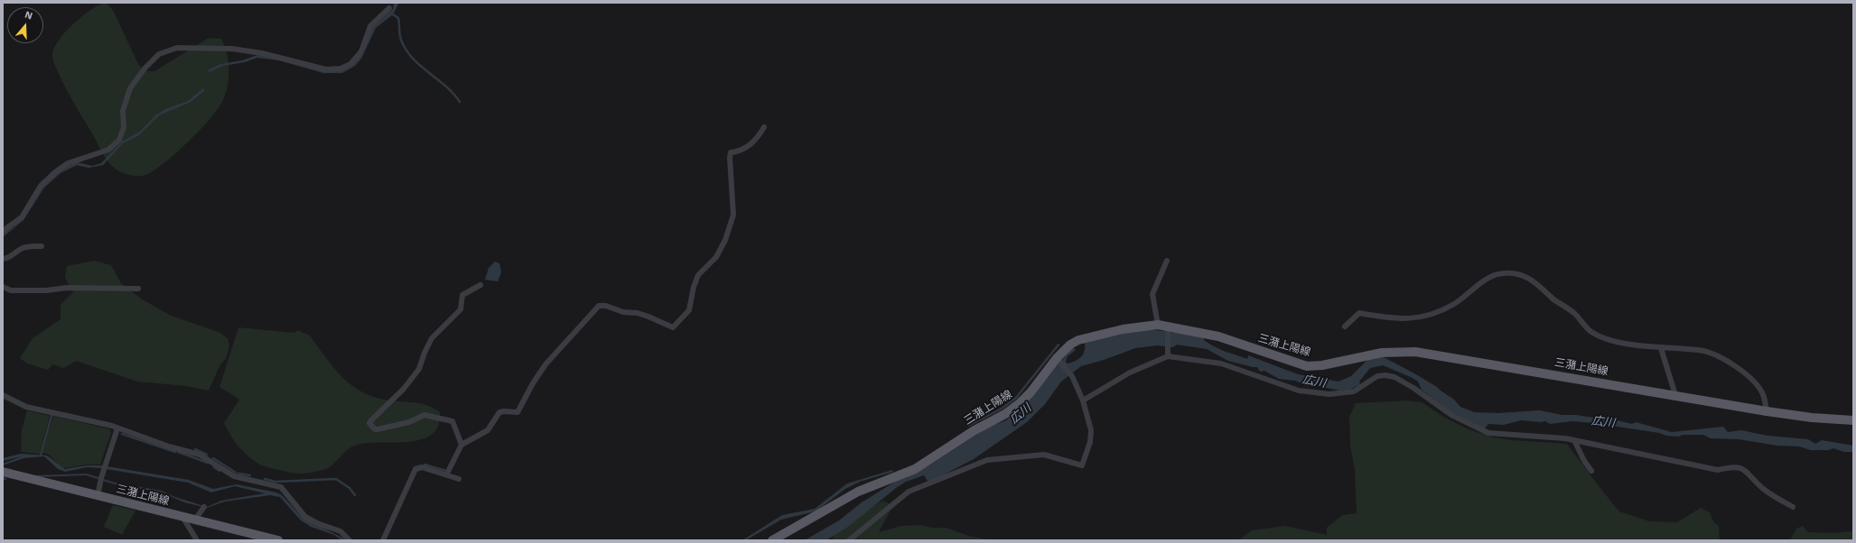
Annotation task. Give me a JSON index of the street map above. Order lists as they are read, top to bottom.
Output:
{
  "streets": {
    "main road": ["三潴上陽線"]
  },
  "water": ["広川"],
  "north": "top"
}
